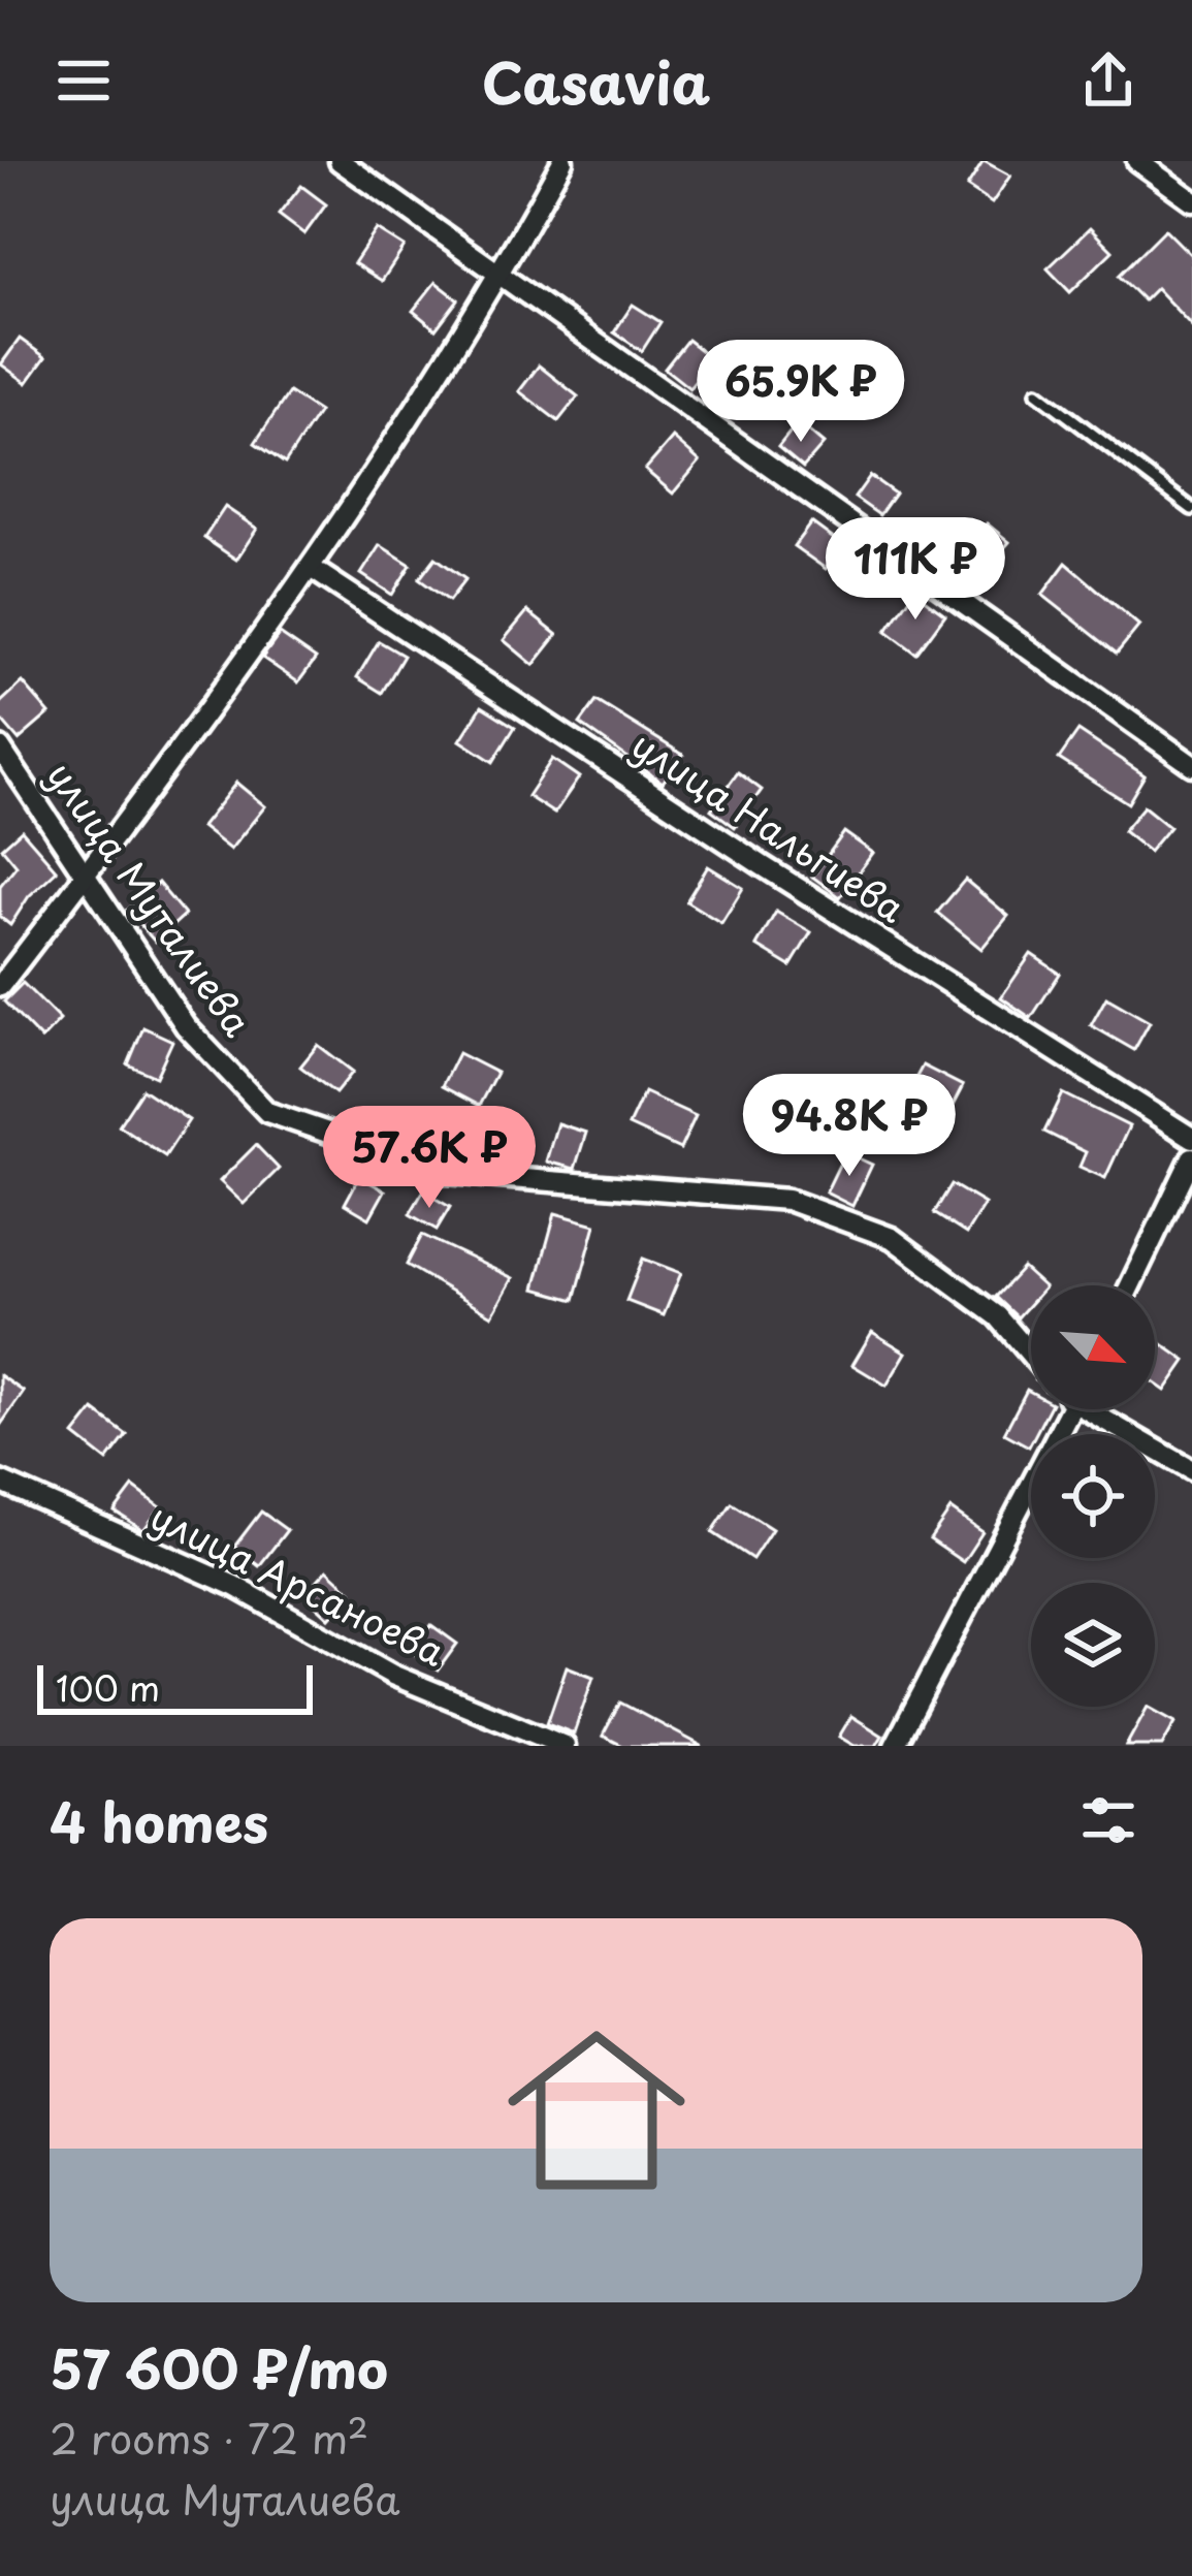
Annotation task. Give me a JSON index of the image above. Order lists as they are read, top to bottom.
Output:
{
  "streets": {
    "street": ["улица Нальгиева", "улица Муталиева", "улица Арсаноева"]
  },
  "scale_bar": "100 m",
  "north": "bottom right",
  "page": {
    "header": "Casavia",
    "price": [
      "65.9K ₽",
      "111K ₽",
      "94.8K ₽",
      "57.6K ₽"
    ],
    "scale": "100 m",
    "heading": "4 homes",
    "list": [
      {
        "name": "57 600 ₽/mo",
        "note": "2 rooms · 72 m² · улица Муталиева"
      }
    ]
  }
}
